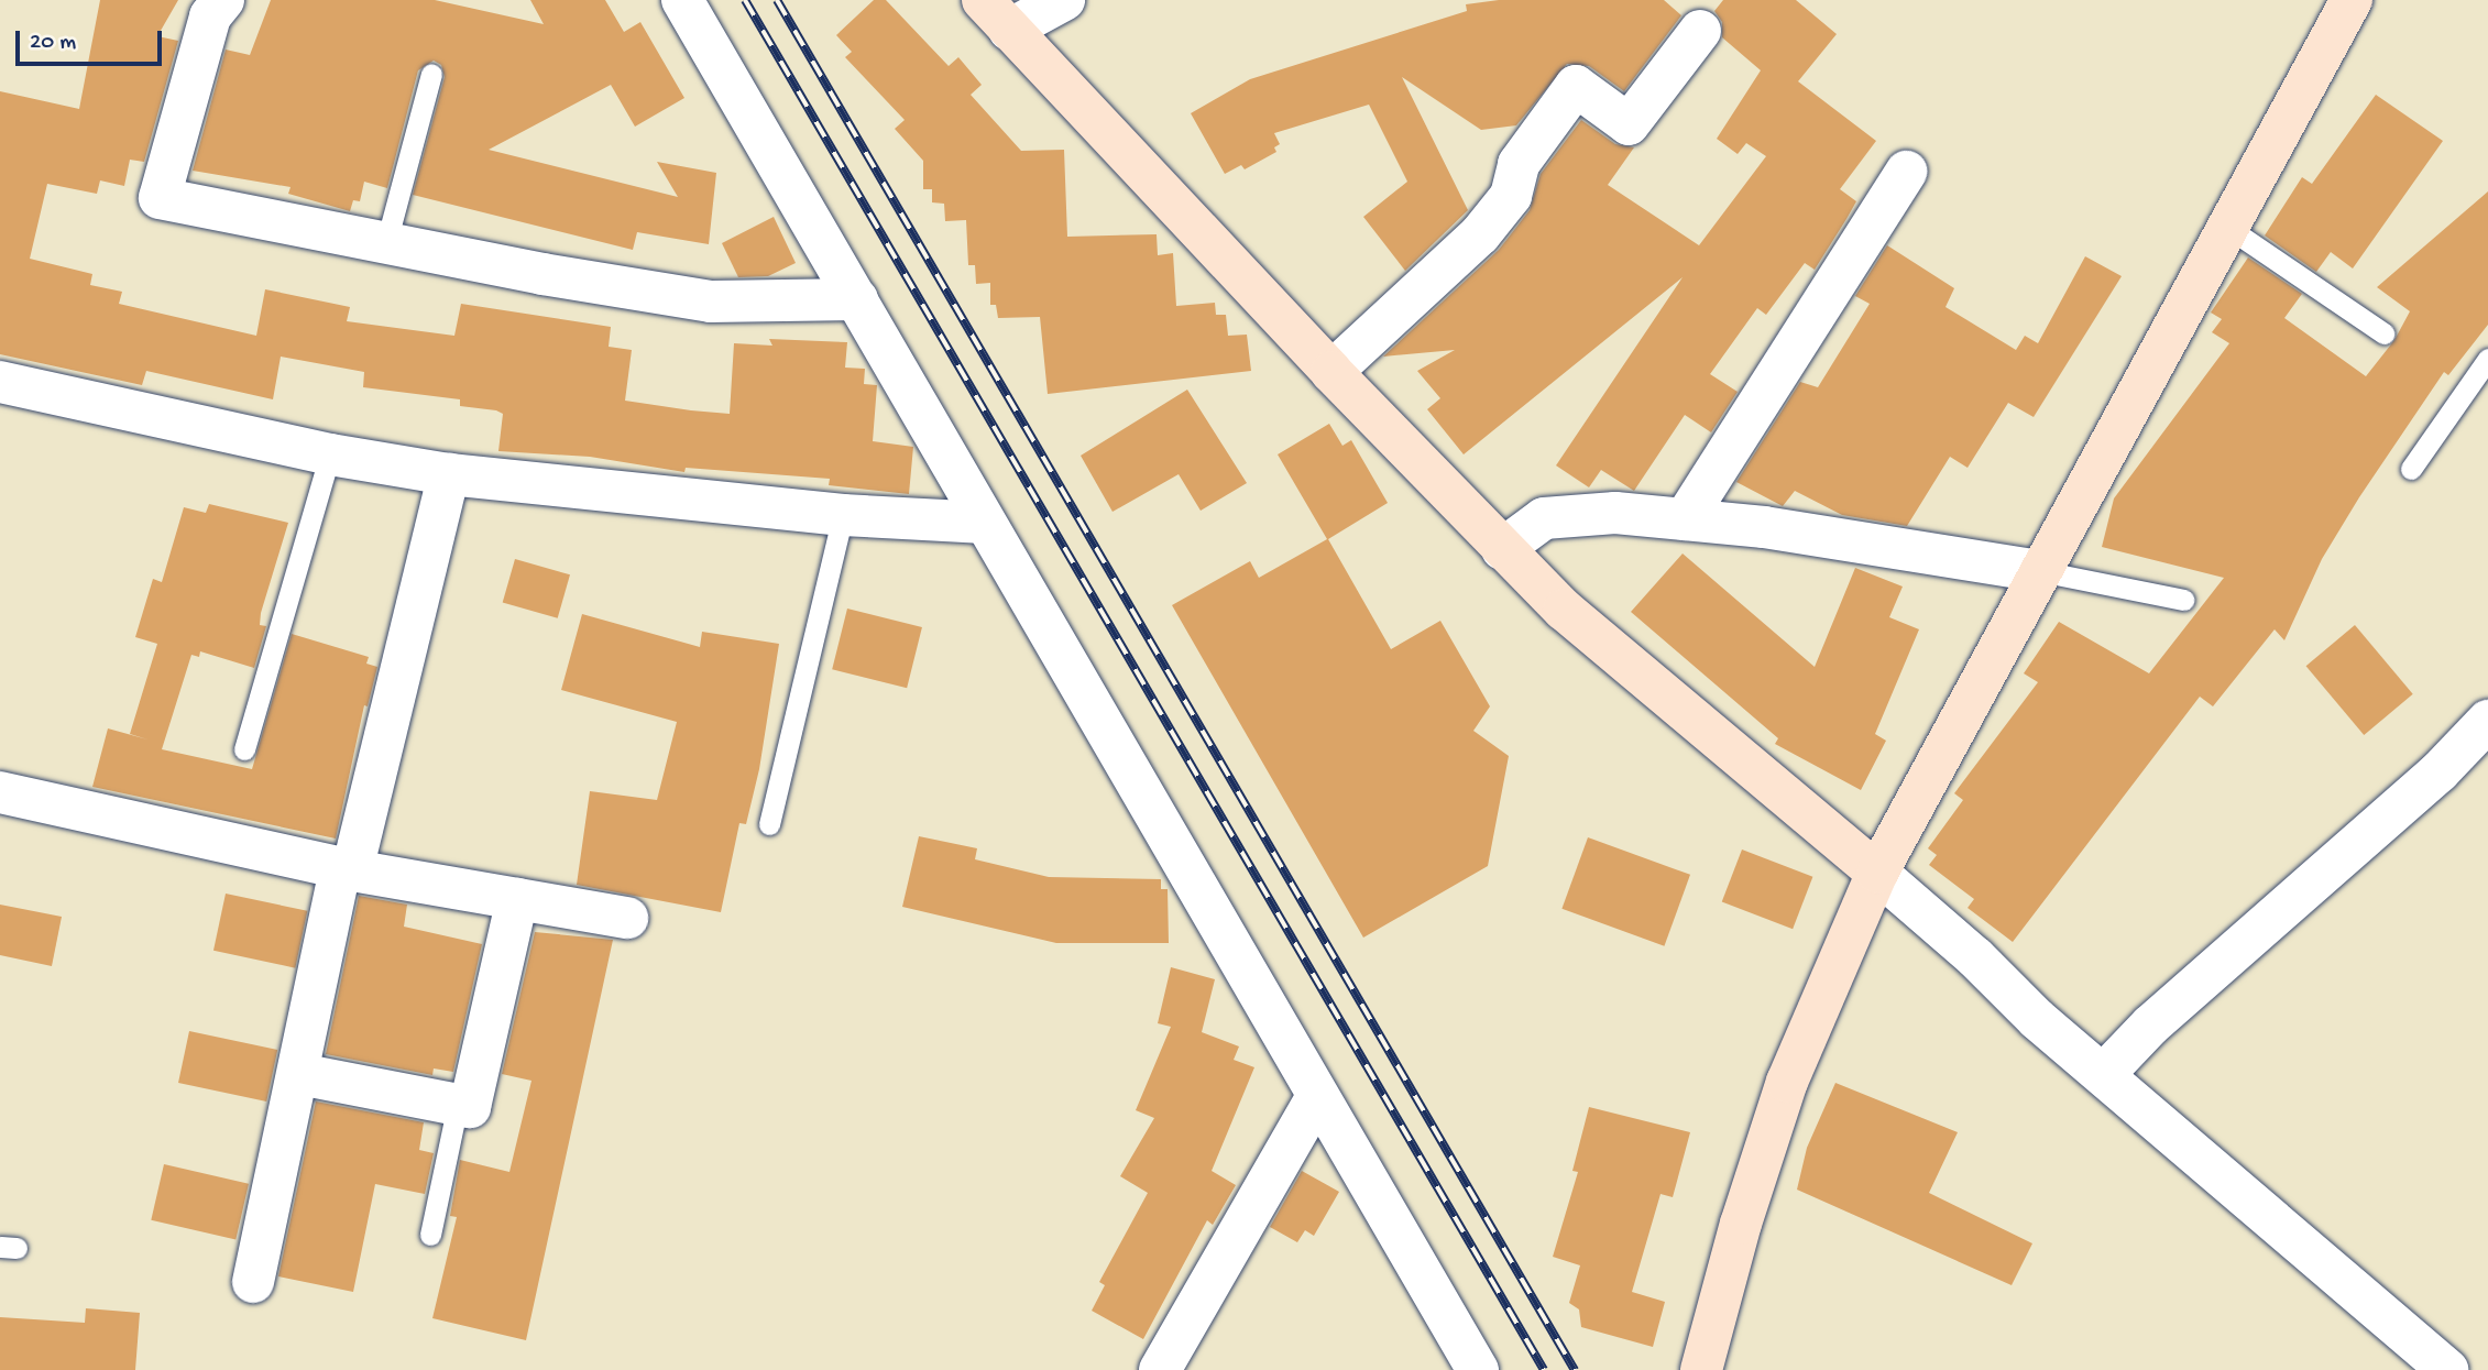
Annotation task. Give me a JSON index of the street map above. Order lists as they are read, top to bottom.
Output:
{
  "scale_bar": "20 m"
}
